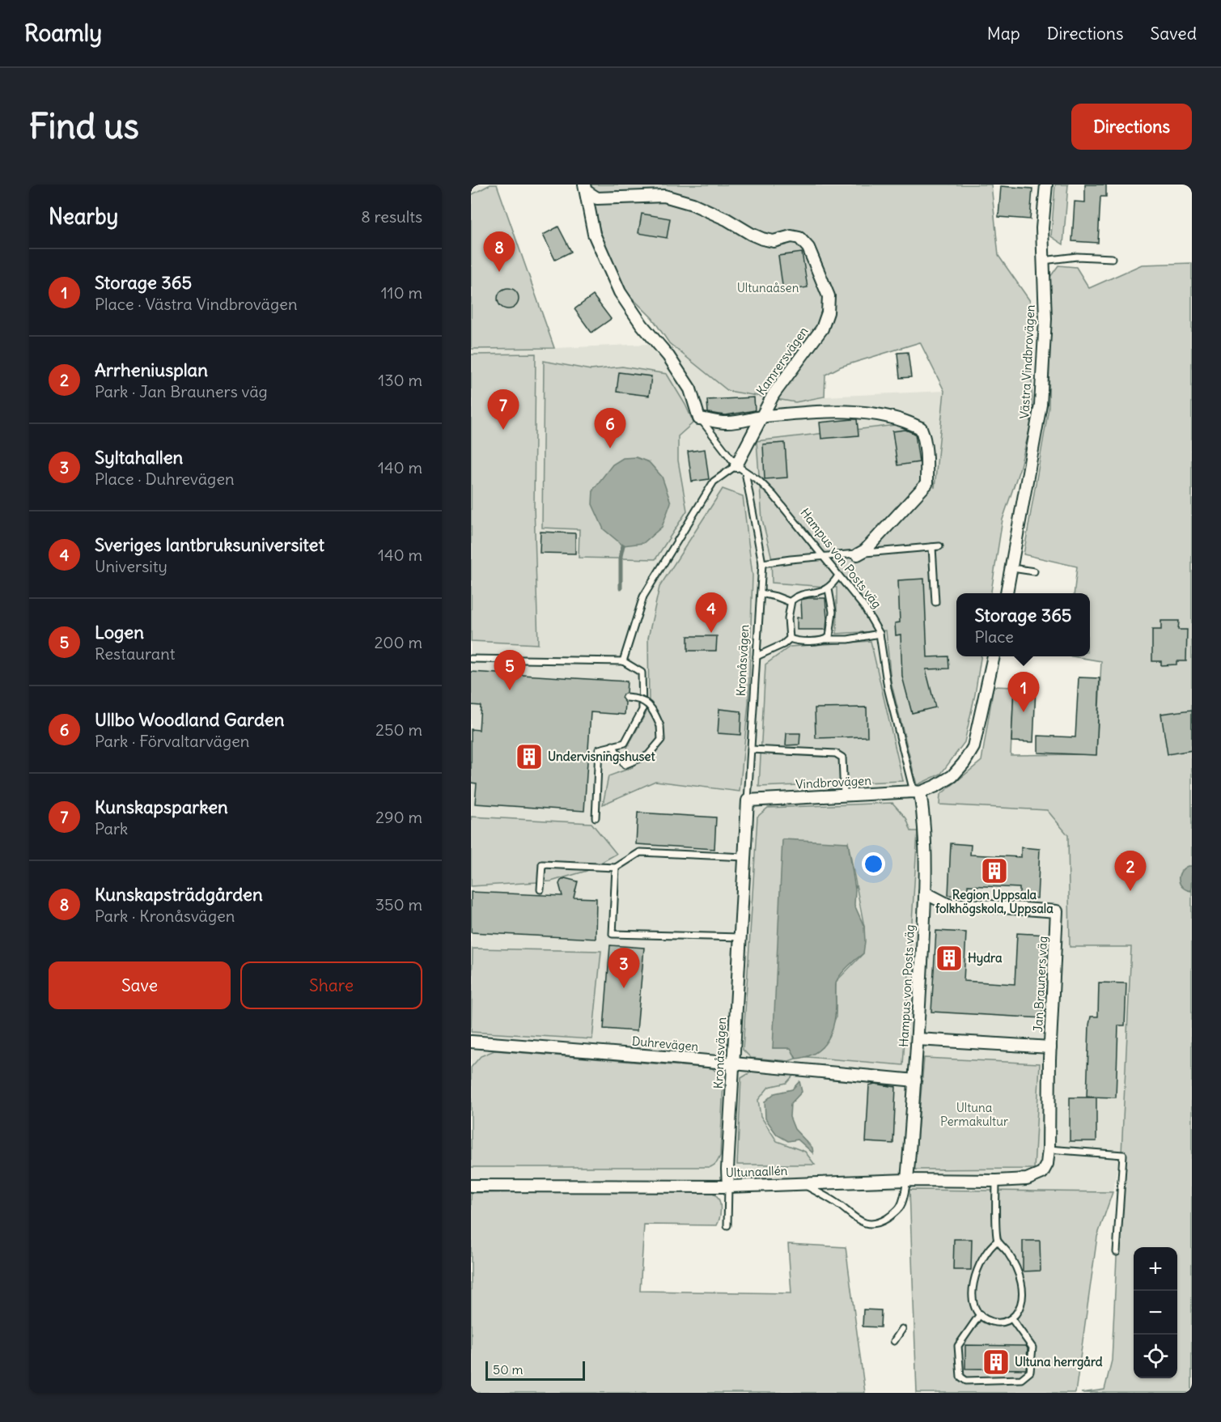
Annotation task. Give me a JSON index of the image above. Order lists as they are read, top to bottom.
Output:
{
  "streets": {
    "street": [
      "Kamrersvägen",
      "Västra Vindbrovägen",
      "Hampus von Posts väg",
      "Kronåsvägen",
      "Vindbrovägen",
      "Jan Brauners väg",
      "Duhrevägen",
      "Ultunaallén"
    ]
  },
  "crossings": [
    ["Kamrersvägen", "Hampus von Posts väg"],
    ["Kamrersvägen", "Kronåsvägen"],
    ["Hampus von Posts väg", "Kronåsvägen"],
    ["Hampus von Posts väg", "Vindbrovägen"],
    ["Hampus von Posts väg", "Jan Brauners väg"],
    ["Hampus von Posts väg", "Duhrevägen"],
    ["Hampus von Posts väg", "Ultunaallén"],
    ["Kronåsvägen", "Vindbrovägen"],
    ["Kronåsvägen", "Duhrevägen"],
    ["Kronåsvägen", "Ultunaallén"]
  ],
  "parks": ["Ultunaåsen", "Ultuna Permakultur"],
  "places": {
    "building": [
      "Undervisningshuset",
      "Region Uppsala folkhögskola, Uppsala",
      "Hydra",
      "Ultuna herrgård"
    ]
  },
  "scale_bar": "50 m",
  "page": {
    "header": "Roamly",
    "nav": ["Map", "Directions", "Saved"],
    "buttons": [
      "Directions",
      ["Save", "Share"]
    ],
    "title": "Find us",
    "heading": ["Nearby", "8 results"],
    "pins": [
      "8",
      "7",
      "6",
      "4",
      "5",
      "1",
      "2",
      "3"
    ],
    "list": [
      {
        "mark": "1",
        "name": "Storage 365",
        "note": "Place · Västra Vindbrovägen",
        "value": "110 m"
      },
      {
        "mark": "2",
        "name": "Arrheniusplan",
        "note": "Park · Jan Brauners väg",
        "value": "130 m"
      },
      {
        "mark": "3",
        "name": "Syltahallen",
        "note": "Place · Duhrevägen",
        "value": "140 m"
      },
      {
        "mark": "4",
        "name": "Sveriges lantbruksuniversitet",
        "note": "University",
        "value": "140 m"
      },
      {
        "mark": "5",
        "name": "Logen",
        "note": "Restaurant",
        "value": "200 m"
      },
      {
        "mark": "6",
        "name": "Ullbo Woodland Garden",
        "note": "Park · Förvaltarvägen",
        "value": "250 m"
      },
      {
        "mark": "7",
        "name": "Kunskapsparken",
        "note": "Park",
        "value": "290 m"
      },
      {
        "mark": "8",
        "name": "Kunskapsträdgården",
        "note": "Park · Kronåsvägen",
        "value": "350 m"
      }
    ],
    "popup": ["Storage 365", "Place"],
    "map_buttons": ["+", "−"],
    "scale": "50 m"
  }
}
